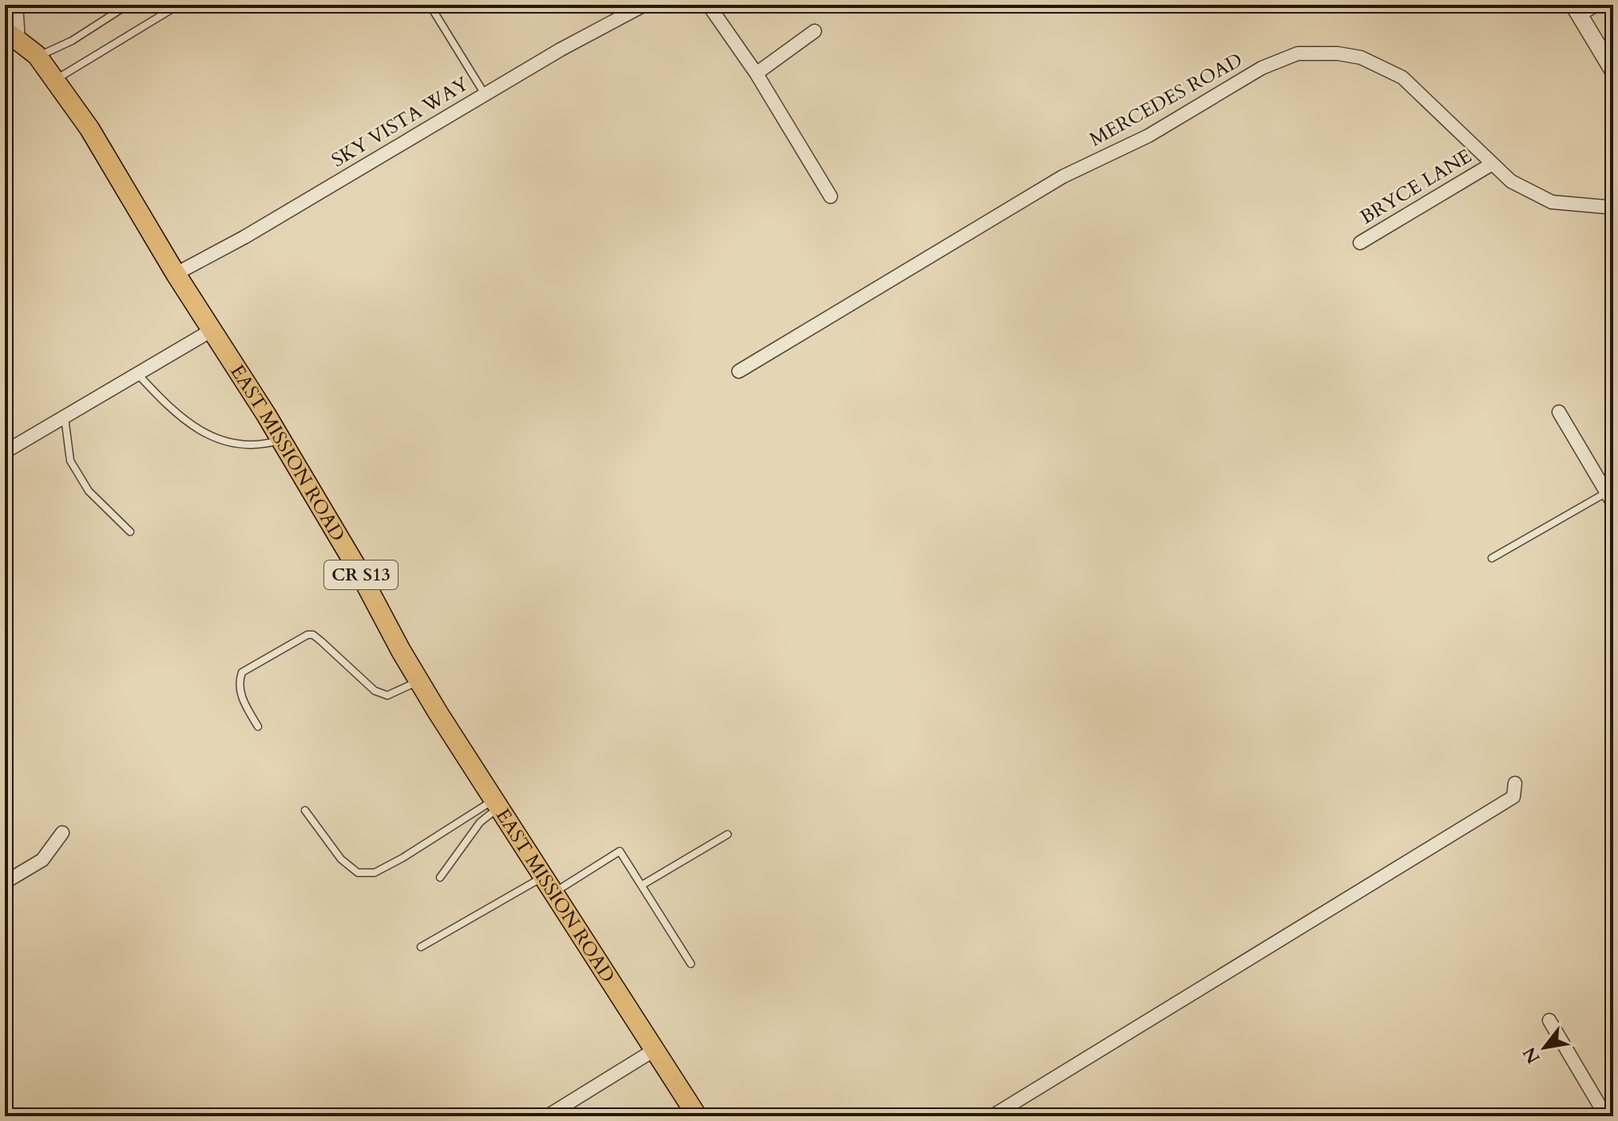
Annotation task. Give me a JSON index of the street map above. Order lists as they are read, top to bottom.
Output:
{
  "streets": {
    "main road": ["EAST MISSION ROAD", "CR S13"],
    "street": ["MERCEDES ROAD", "SKY VISTA WAY", "BRYCE LANE"]
  },
  "crossings": [
    ["MERCEDES ROAD", "BRYCE LANE"],
    ["SKY VISTA WAY", "EAST MISSION ROAD"]
  ],
  "north": "bottom left"
}
